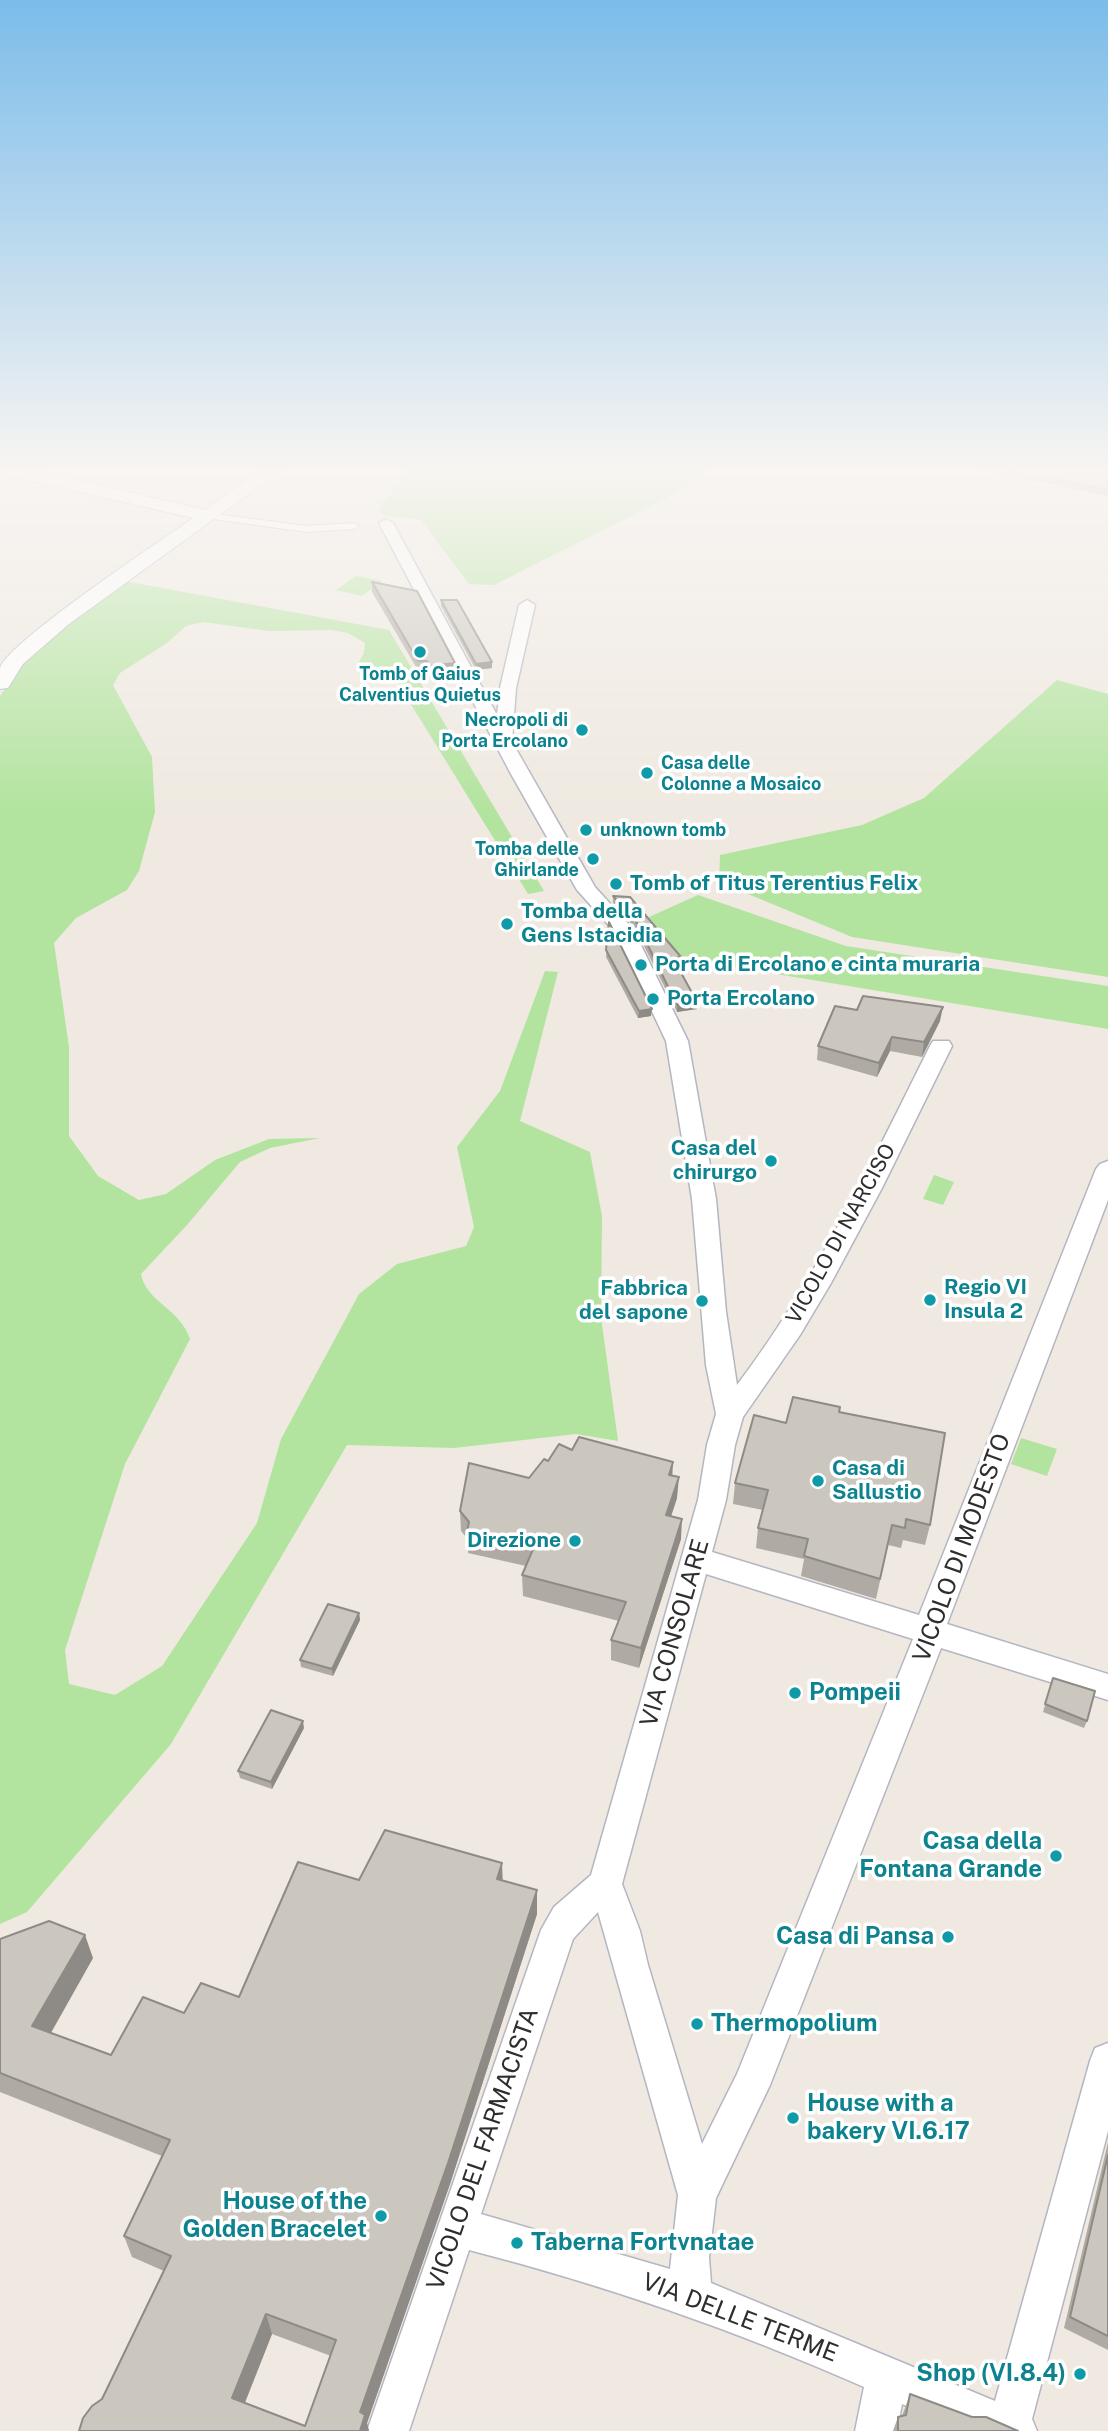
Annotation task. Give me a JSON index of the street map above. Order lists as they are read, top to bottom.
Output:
{
  "streets": {
    "street": [
      "VICOLO DI NARCISO",
      "VICOLO DI MODESTO",
      "VIA CONSOLARE",
      "VICOLO DEL FARMACISTA",
      "VIA DELLE TERME"
    ]
  },
  "crossings": [
    ["VICOLO DI NARCISO", "VIA CONSOLARE"],
    ["VIA CONSOLARE", "VICOLO DEL FARMACISTA"],
    ["VICOLO DEL FARMACISTA", "VIA DELLE TERME"]
  ],
  "places": [
    "Tomb of Gaius Calventius Quietus",
    "Necropoli di Porta Ercolano",
    "Casa delle Colonne a Mosaico",
    "unknown tomb",
    "Tomba delle Ghirlande",
    "Tomb of Titus Terentius Felix",
    "Tomba della Gens Istacidia",
    "Porta di Ercolano e cinta muraria",
    "Porta Ercolano",
    "Casa del chirurgo",
    "Regio VI Insula 2",
    "Fabbrica del sapone",
    "Casa di Sallustio",
    "Direzione",
    "Pompeii",
    "Casa della Fontana Grande",
    "Casa di Pansa",
    "Thermopolium",
    "House with a bakery VI.6.17",
    "House of the Golden Bracelet",
    "Taberna Fortvnatae",
    "Shop (VI.8.4)"
  ]
}
